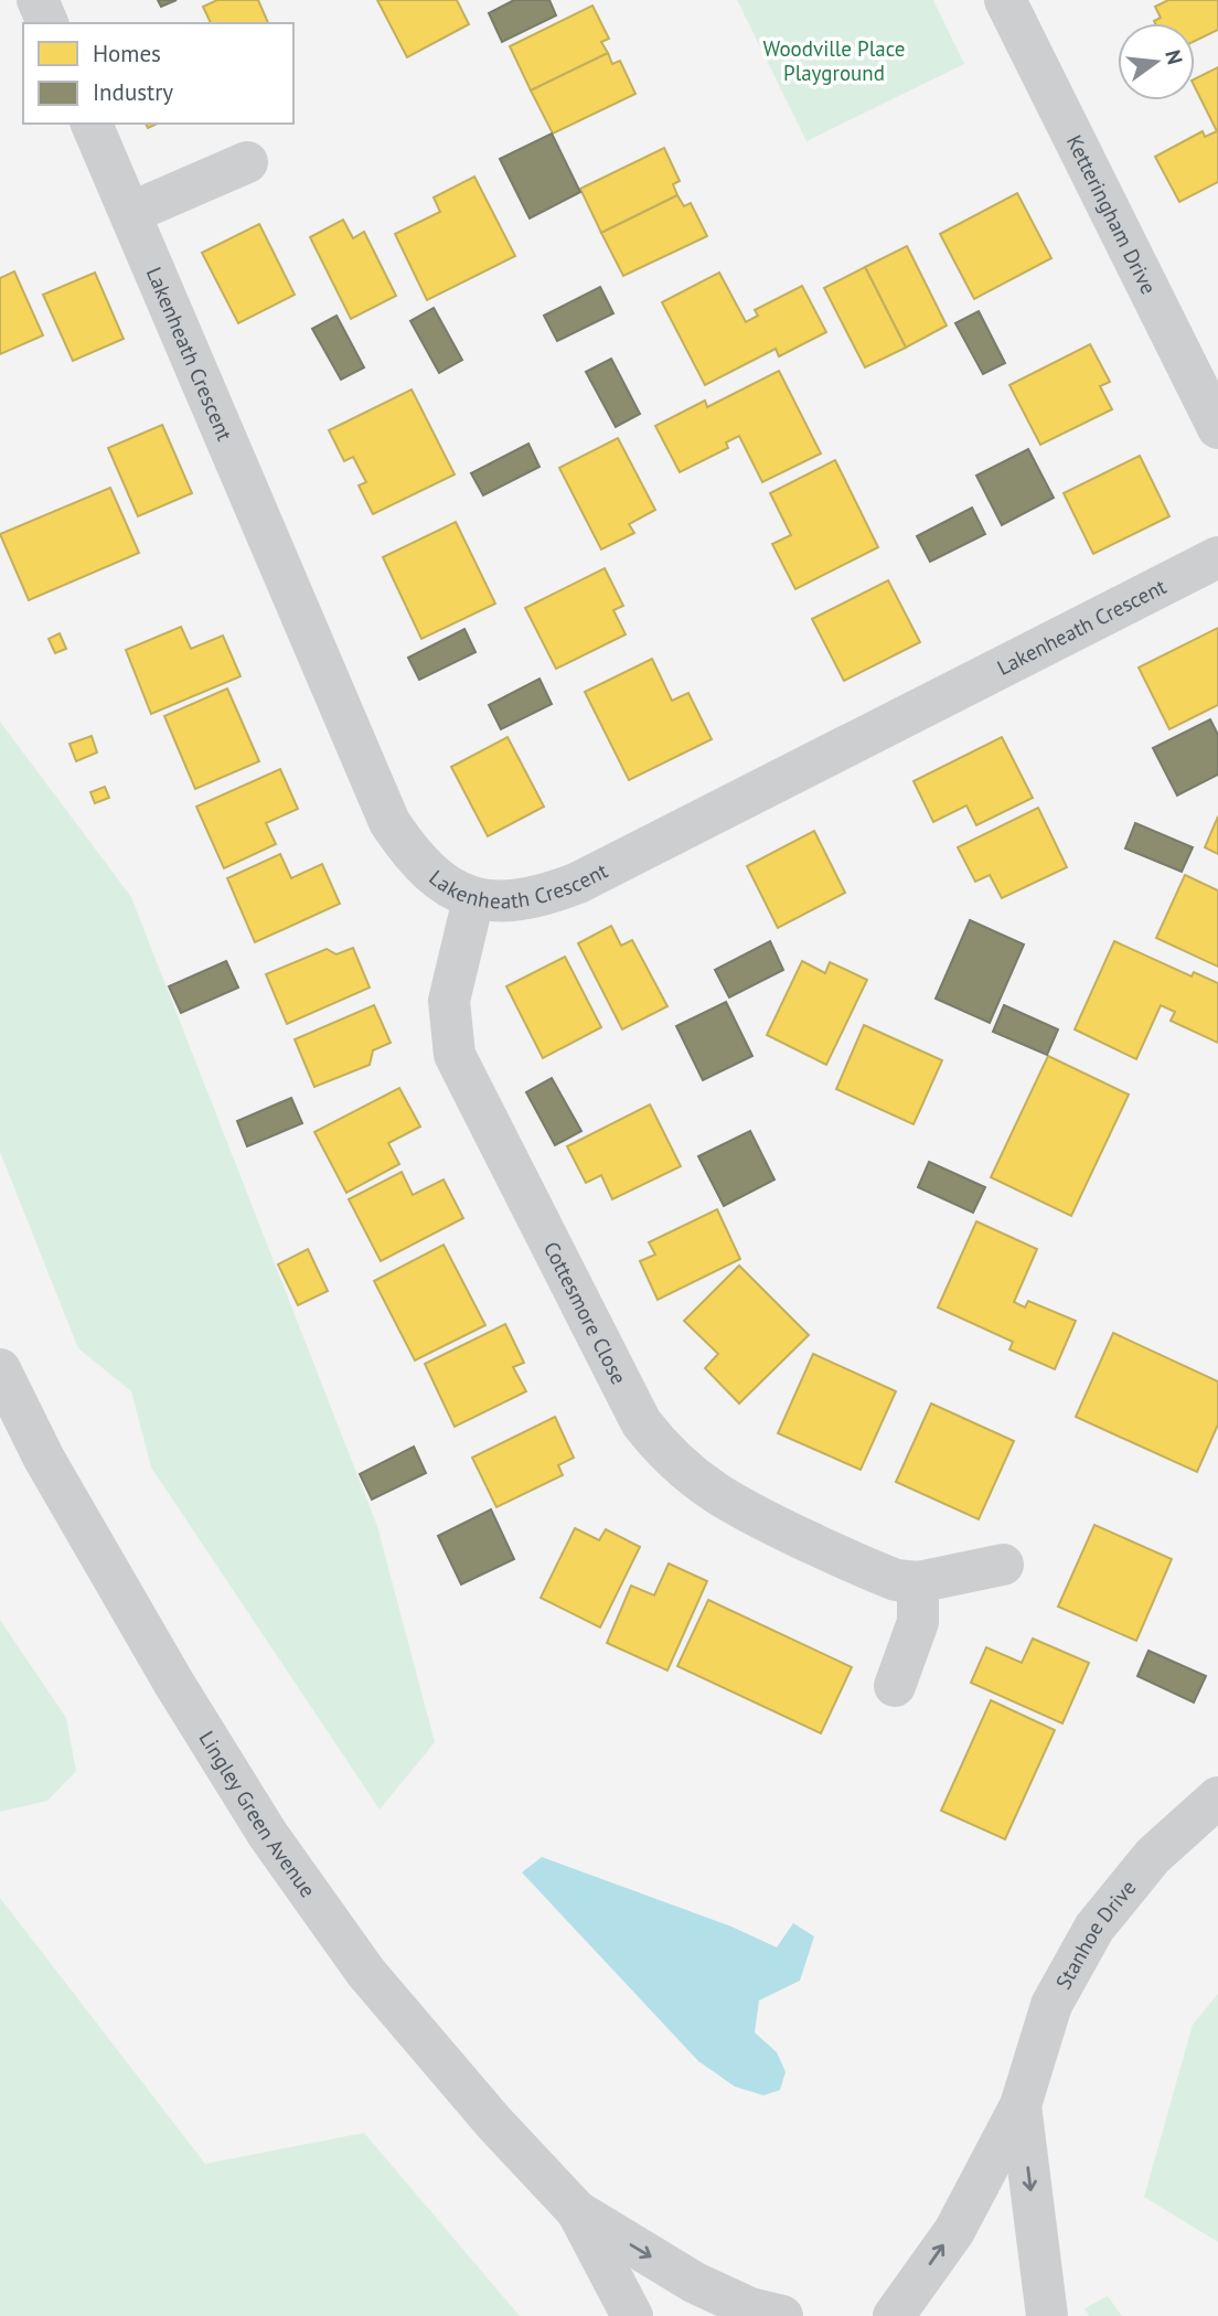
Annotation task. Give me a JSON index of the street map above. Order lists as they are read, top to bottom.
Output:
{
  "streets": {
    "street": [
      "Ketteringham Drive",
      "Lakenheath Crescent",
      "Cottesmore Close",
      "Lingley Green Avenue",
      "Stanhoe Drive"
    ]
  },
  "crossings": [
    ["Lakenheath Crescent", "Cottesmore Close"]
  ],
  "parks": ["Woodville Place Playground"],
  "legend": ["Homes", "Industry"],
  "north": "right"
}
